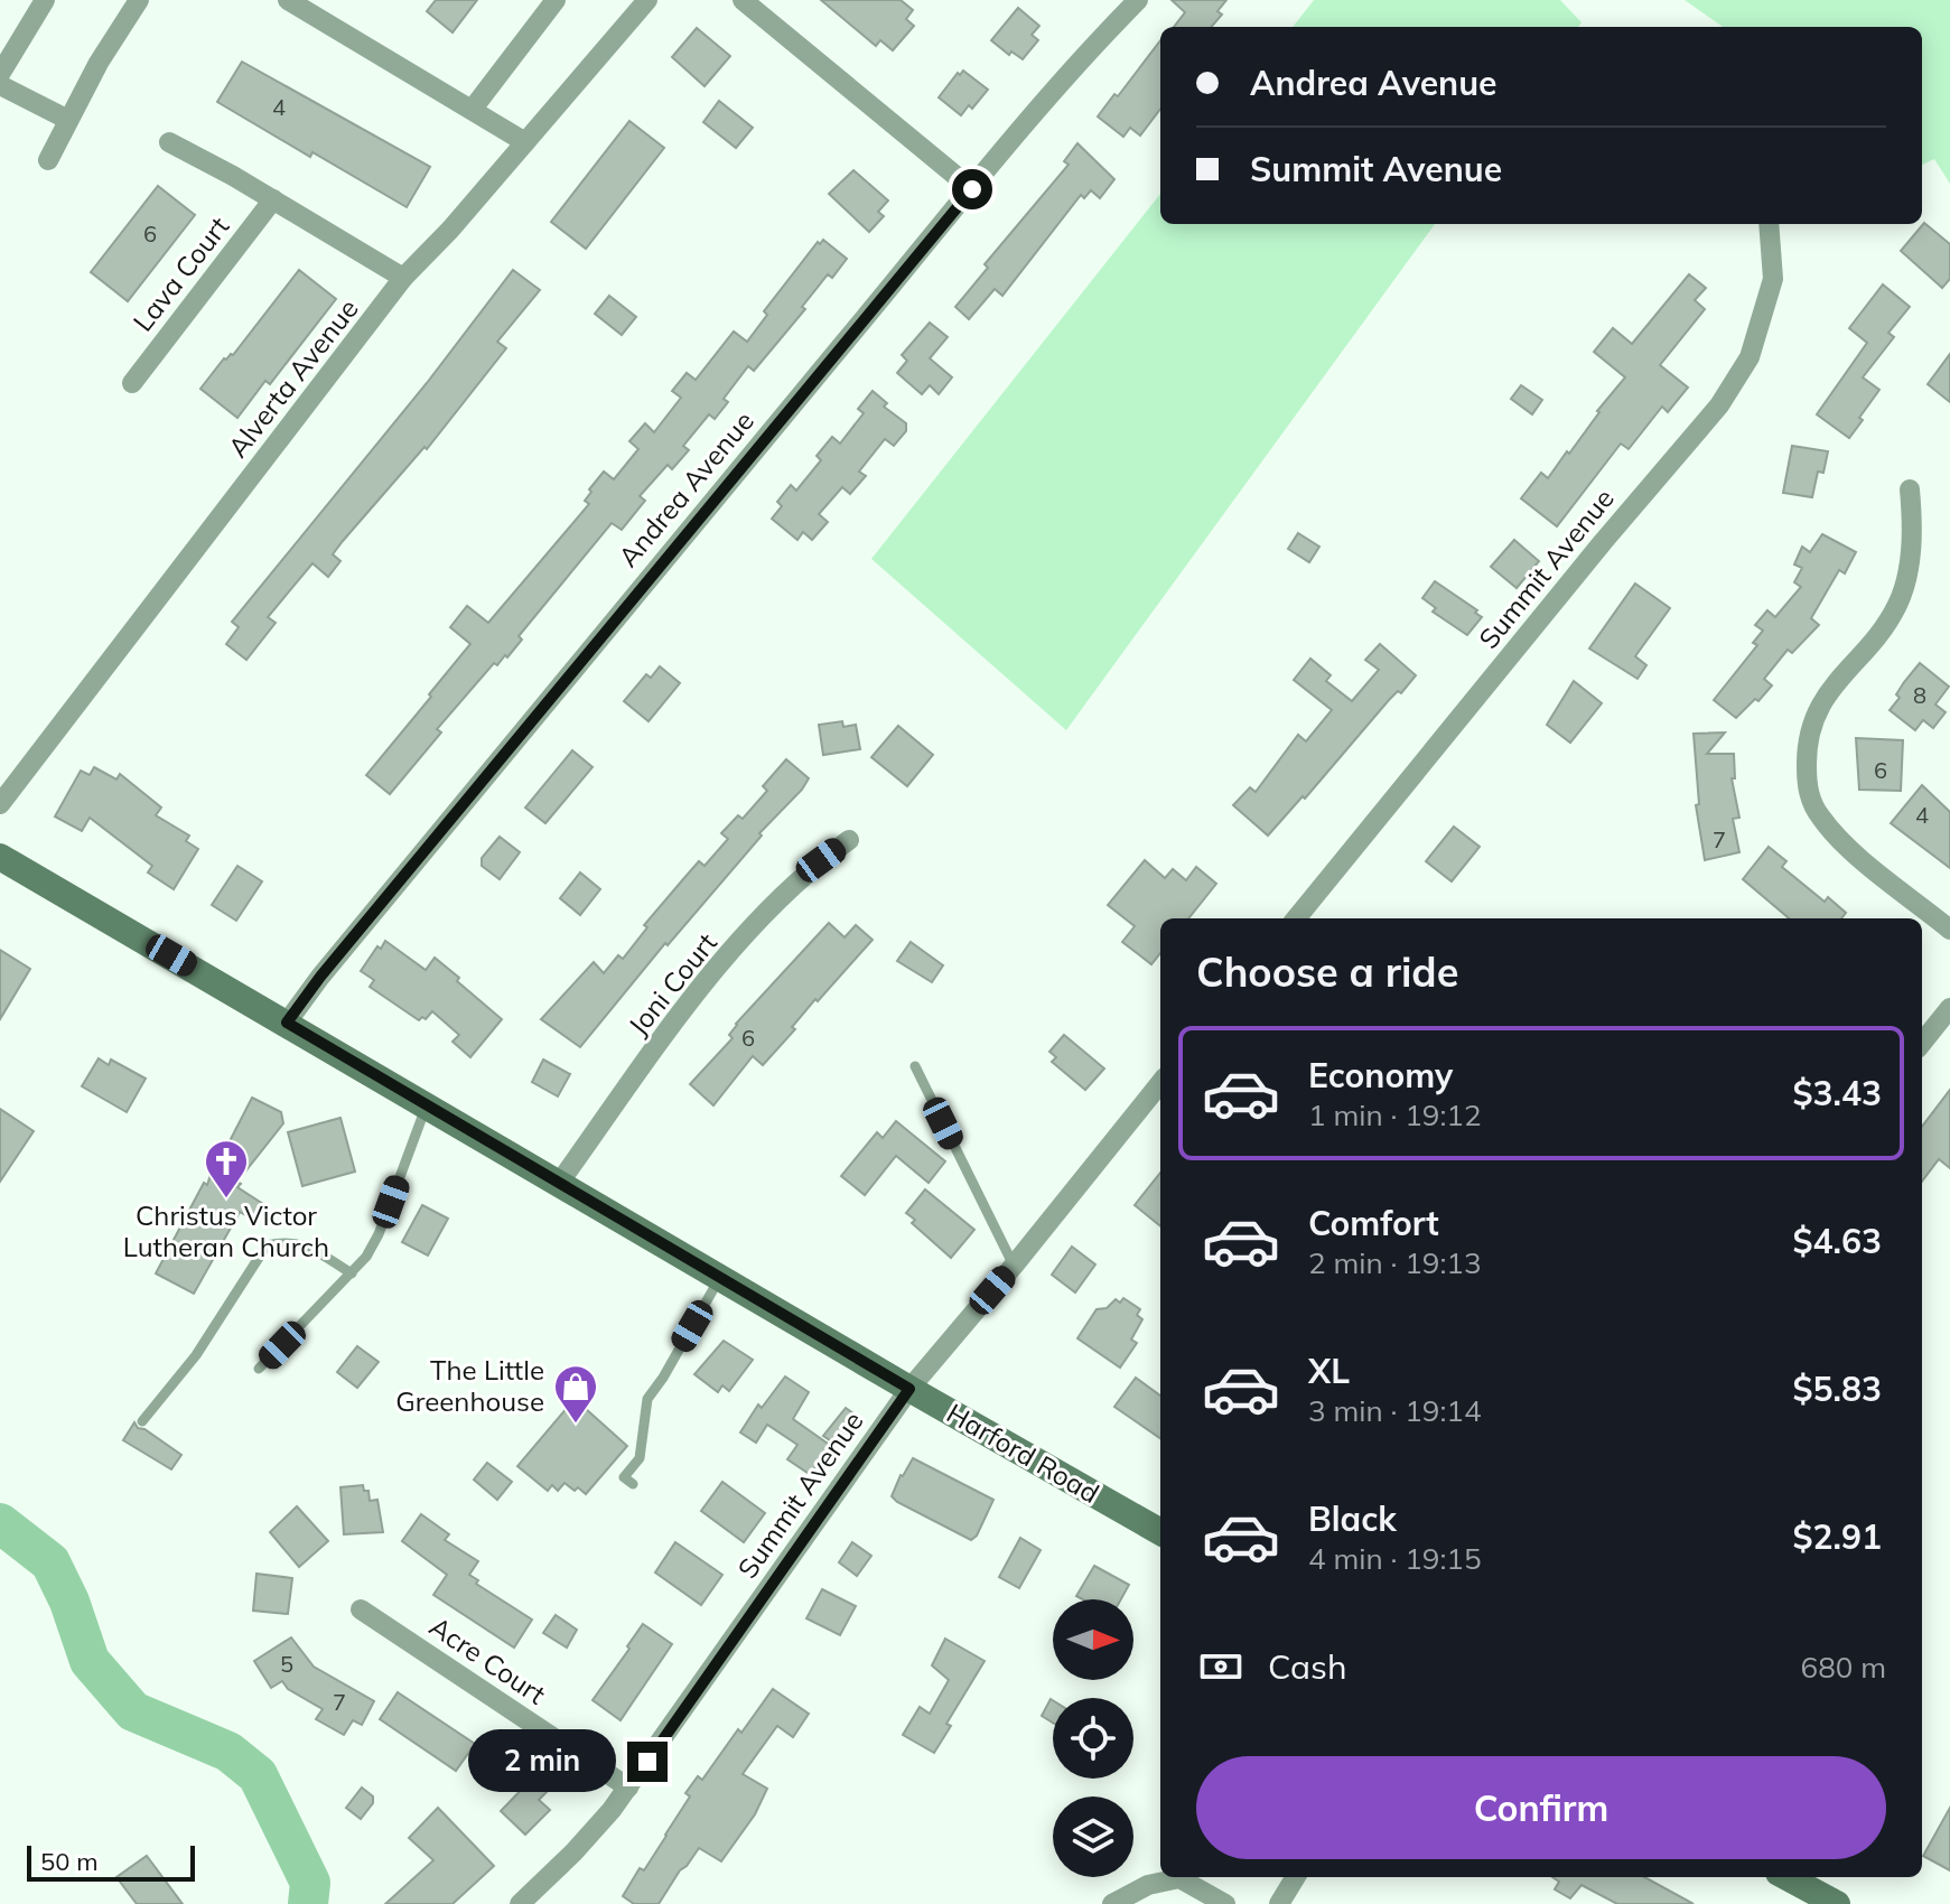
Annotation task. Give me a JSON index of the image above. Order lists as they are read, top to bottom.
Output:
{
  "streets": {
    "main road": ["Harford Road"],
    "street": [
      "Lava Court",
      "Alverta Avenue",
      "Andrea Avenue",
      "Summit Avenue",
      "Joni Court",
      "Acre Court"
    ]
  },
  "crossings": [
    ["Andrea Avenue", "Harford Road"],
    ["Summit Avenue", "Harford Road"],
    ["Summit Avenue", "Acre Court"],
    ["Joni Court", "Harford Road"]
  ],
  "places": {
    "church": ["Christus Victor Lutheran Church"],
    "shop": ["The Little Greenhouse"]
  },
  "house_numbers": [
    "4",
    "6",
    "8",
    "6",
    "4",
    "7",
    "6",
    "5",
    "7"
  ],
  "scale_bar": "50 m",
  "north": "right",
  "page": {
    "banner": ["Andrea Avenue", "Summit Avenue"],
    "heading": "Choose a ride",
    "list": [
      {
        "name": "Economy",
        "note": "1 min · 19:12",
        "value": "$3.43"
      },
      {
        "name": "Comfort",
        "note": "2 min · 19:13",
        "value": "$4.63"
      },
      {
        "name": "XL",
        "note": "3 min · 19:14",
        "value": "$5.83"
      },
      {
        "name": "Black",
        "note": "4 min · 19:15",
        "value": "$2.91"
      }
    ],
    "pay": ["Cash", "680 m"],
    "bubble": "2 min",
    "buttons": "Confirm",
    "scale": "50 m"
  }
}
